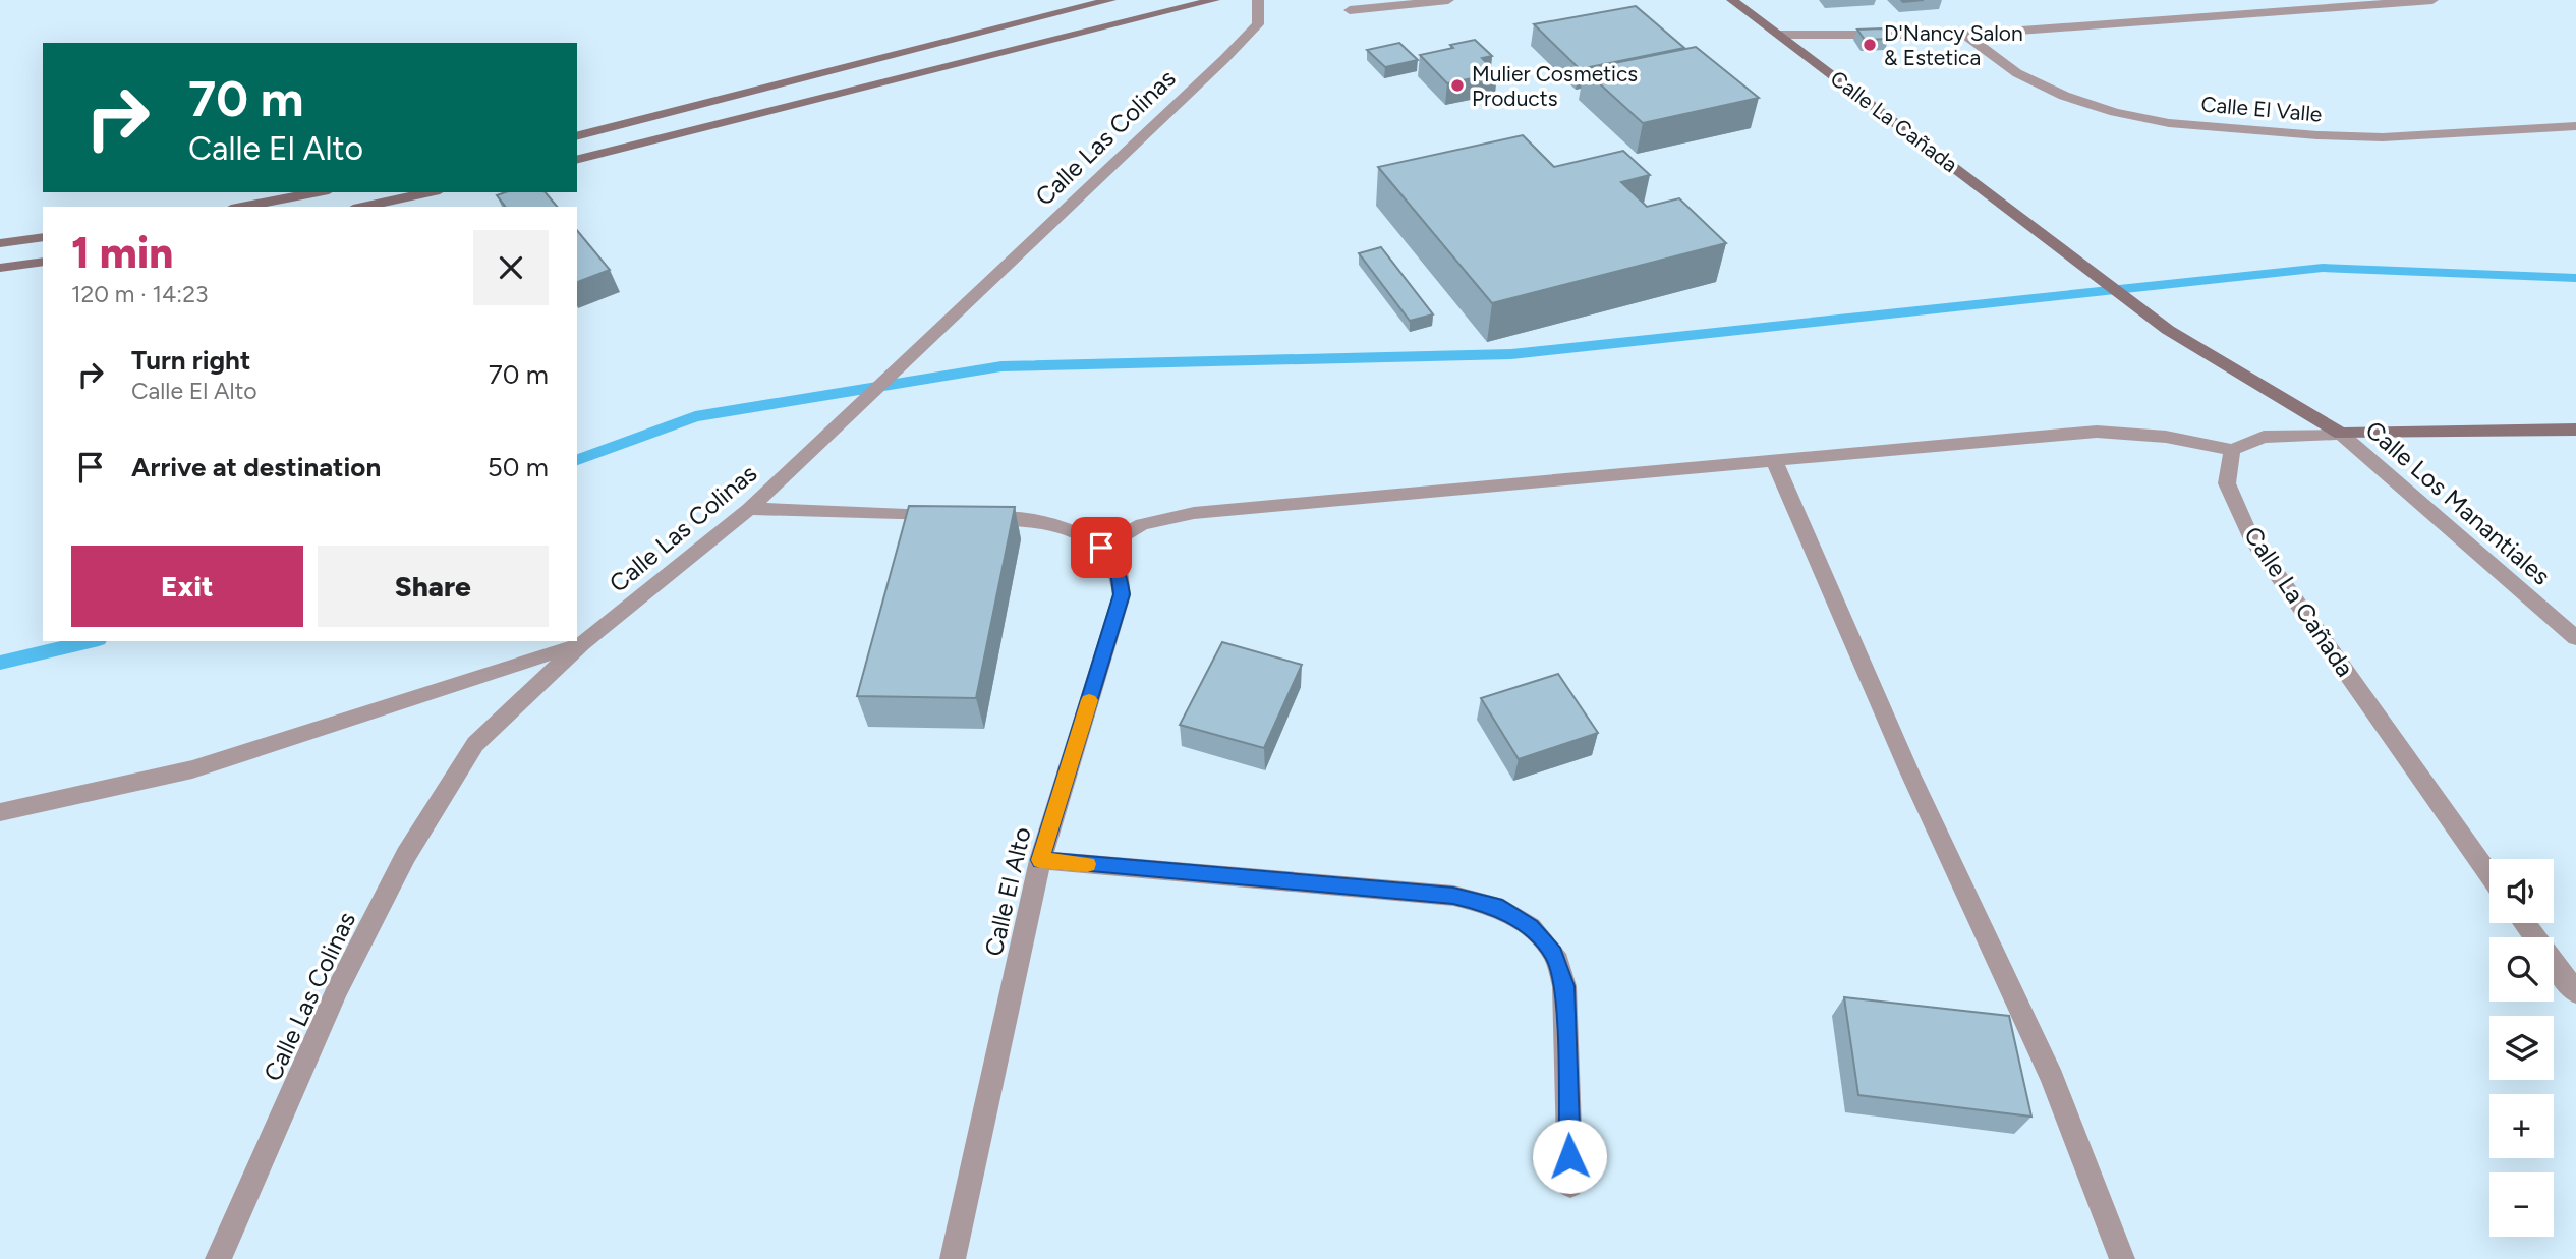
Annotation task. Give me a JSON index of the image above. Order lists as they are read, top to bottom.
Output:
{
  "streets": {
    "main road": ["Calle La Cañada"],
    "street": [
      "Calle El Valle",
      "Calle Las Colinas",
      "Calle Los Manantiales",
      "Calle El Alto"
    ]
  },
  "crossings": [
    ["Calle La Cañada", "Calle Los Manantiales"]
  ],
  "places": ["D'Nancy Salon & Estetica", "Mulier Cosmetics Products"],
  "page": {
    "turn": ["70 m", "Calle El Alto"],
    "heading": ["1 min", "120 m · 14:23"],
    "list": [
      {
        "name": "Turn right",
        "note": "Calle El Alto",
        "value": "70 m"
      },
      {
        "name": "Arrive at destination",
        "value": "50 m"
      }
    ],
    "buttons": ["Exit", "Share"],
    "map_buttons": ["+", "−"]
  }
}
